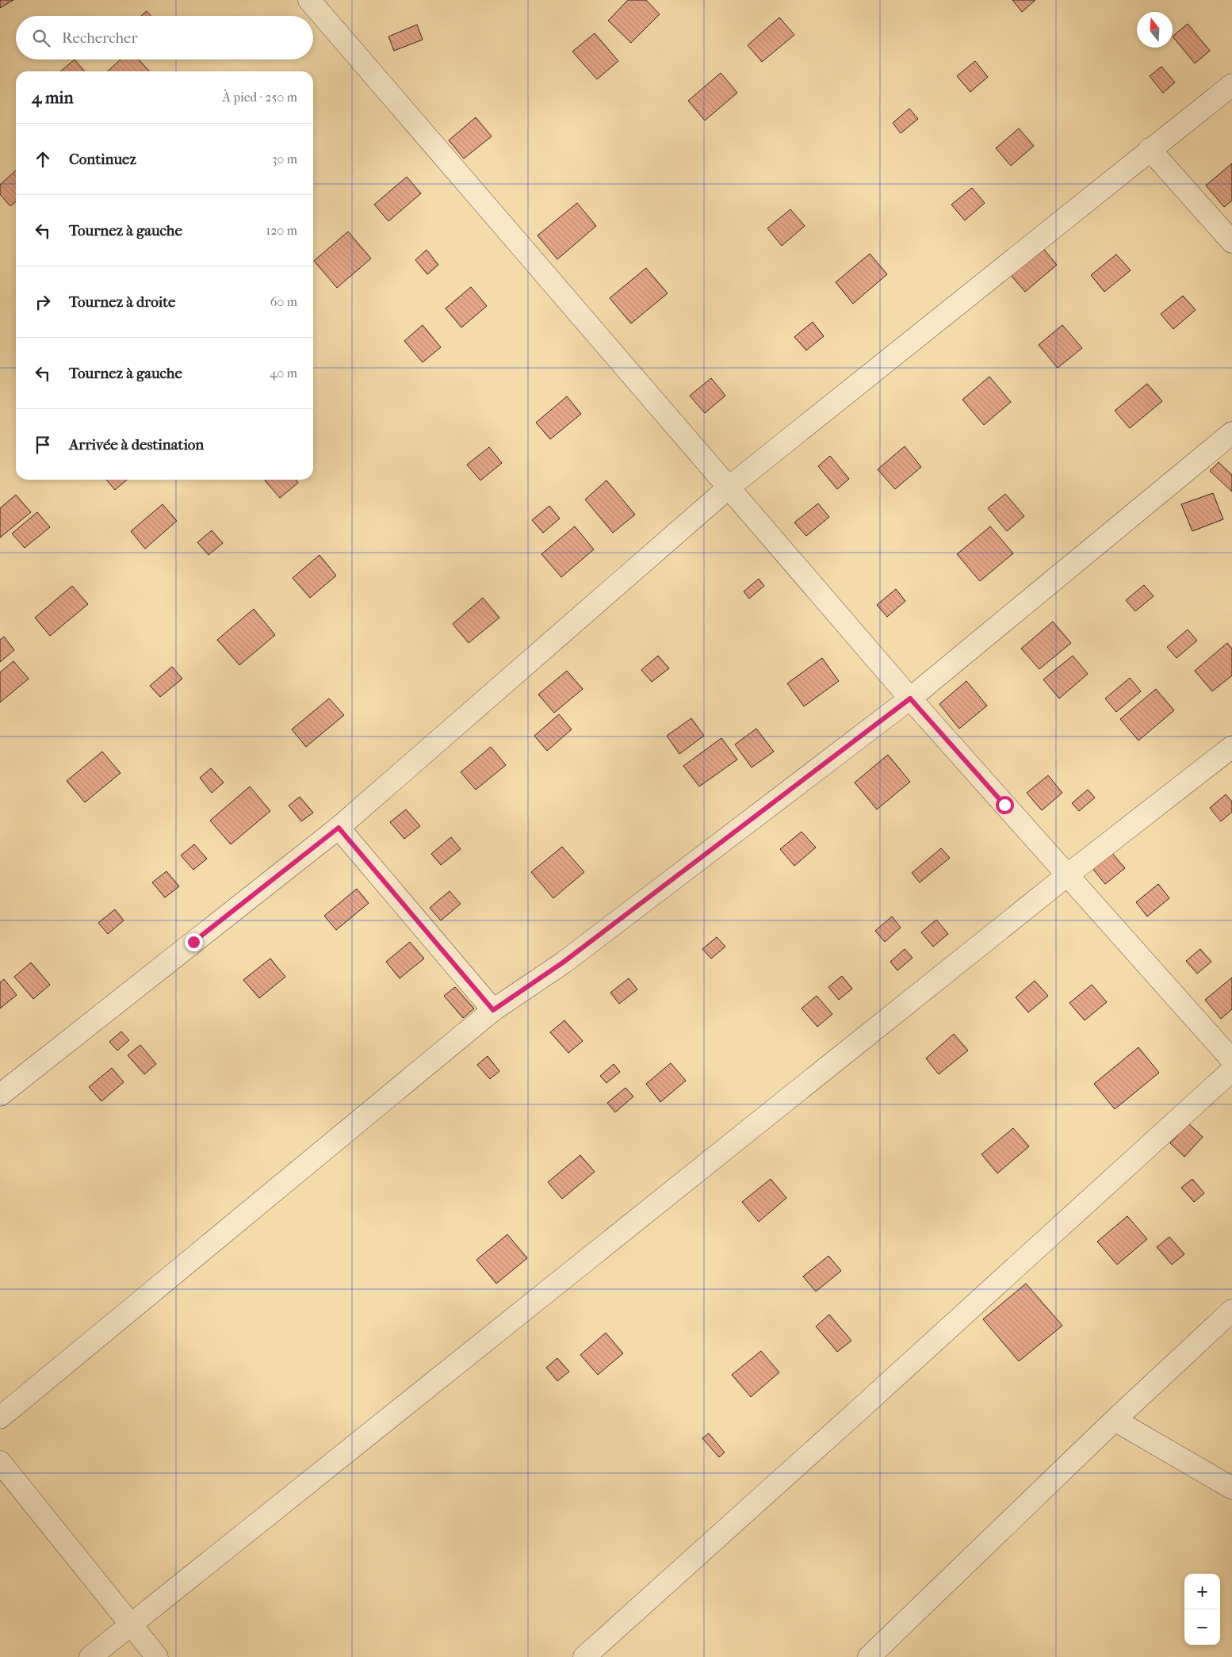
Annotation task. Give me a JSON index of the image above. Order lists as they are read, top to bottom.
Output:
{
  "north": "top",
  "page": {
    "search": "Rechercher",
    "heading": ["4 min", "À pied · 250 m"],
    "list": [
      ["Continuez", "30 m"],
      ["Tournez à gauche", "120 m"],
      ["Tournez à droite", "60 m"],
      ["Tournez à gauche", "40 m"],
      "Arrivée à destination"
    ],
    "map_buttons": ["+", "−"]
  }
}
